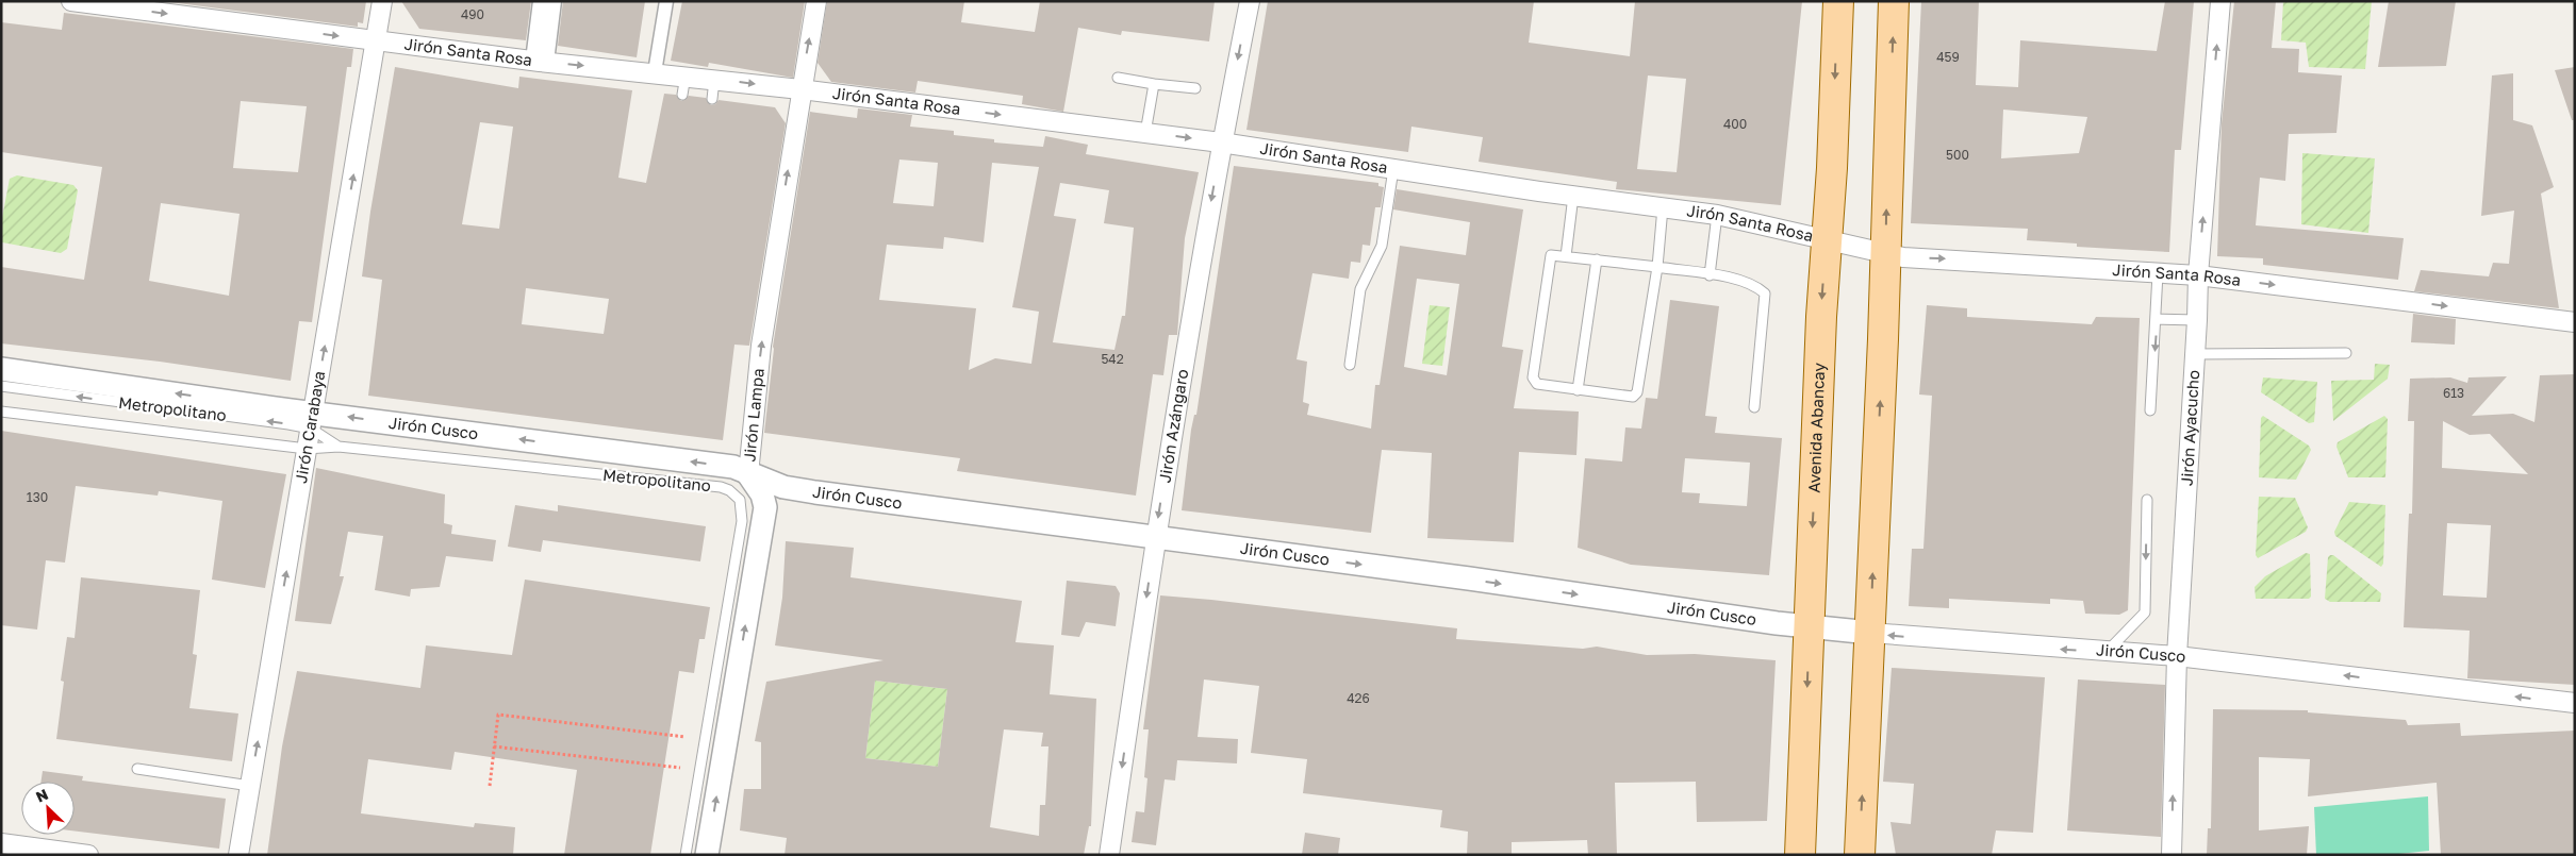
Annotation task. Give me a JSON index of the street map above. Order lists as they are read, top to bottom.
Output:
{
  "streets": {
    "main road": ["Avenida Abancay"],
    "street": [
      "Jirón Santa Rosa",
      "Jirón Lampa",
      "Jirón Azángaro",
      "Jirón Cusco",
      "Jirón Ayacucho",
      "Jirón Carabaya"
    ],
    "lane": ["Metropolitano"]
  },
  "crossings": [
    ["Jirón Santa Rosa", "Jirón Lampa"],
    ["Jirón Santa Rosa", "Jirón Azángaro"],
    ["Jirón Santa Rosa", "Avenida Abancay"],
    ["Jirón Santa Rosa", "Jirón Ayacucho"],
    ["Jirón Santa Rosa", "Jirón Carabaya"],
    ["Metropolitano", "Jirón Cusco"],
    ["Metropolitano", "Jirón Carabaya"],
    ["Jirón Lampa", "Jirón Cusco"],
    ["Jirón Azángaro", "Jirón Cusco"],
    ["Jirón Cusco", "Avenida Abancay"],
    ["Jirón Cusco", "Jirón Ayacucho"],
    ["Jirón Cusco", "Jirón Carabaya"]
  ],
  "one_way": [
    "Jirón Santa Rosa",
    "Jirón Lampa",
    "Jirón Azángaro",
    "Jirón Ayacucho",
    "Jirón Carabaya"
  ],
  "house_numbers": [
    "490",
    "459",
    "400",
    "500",
    "542",
    "613",
    "130",
    "426"
  ],
  "north": "top left"
}
